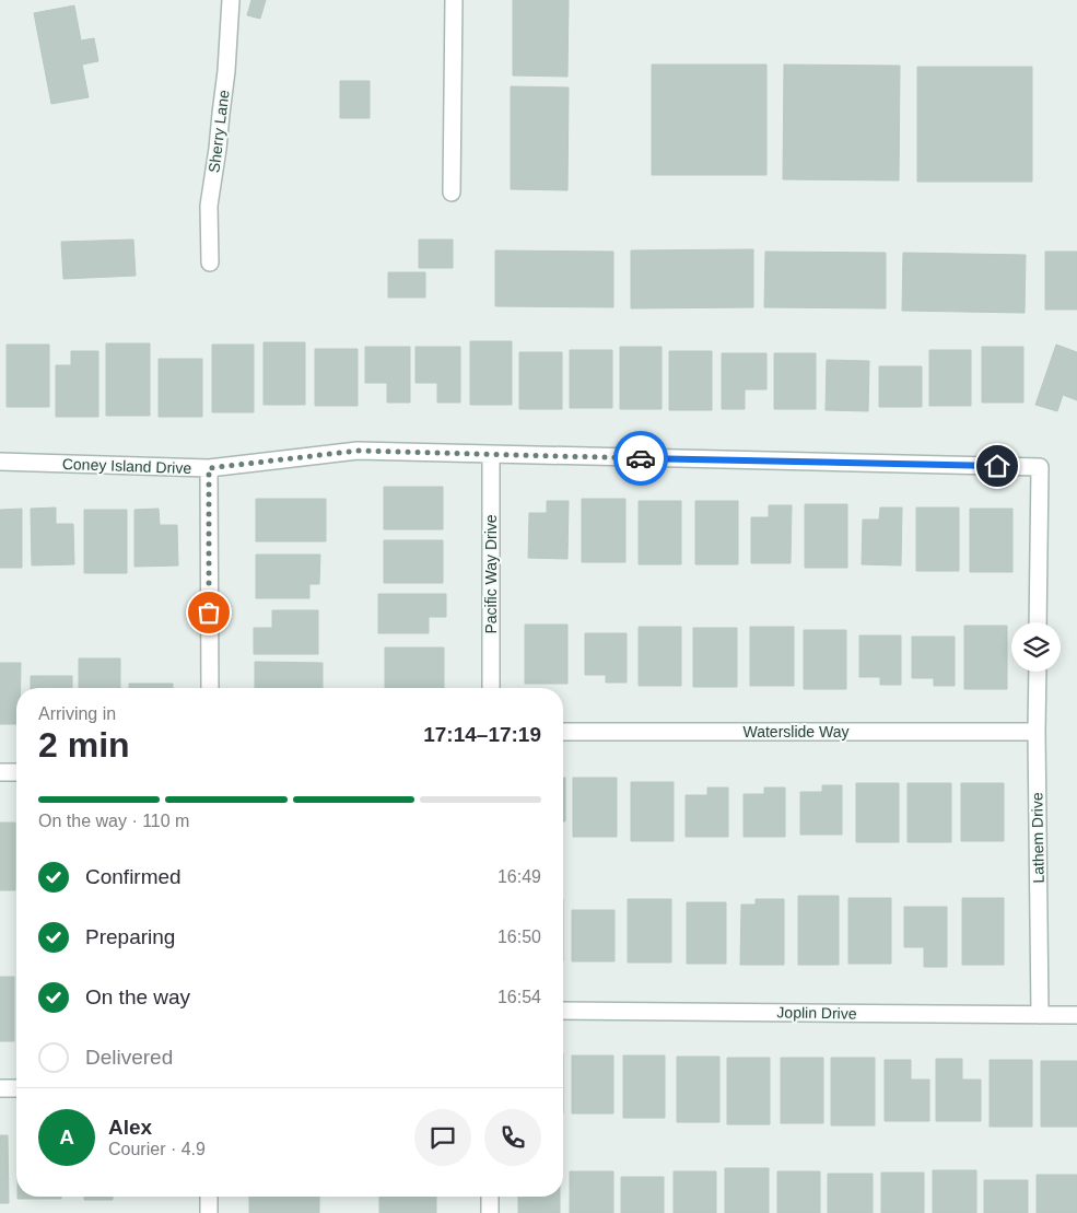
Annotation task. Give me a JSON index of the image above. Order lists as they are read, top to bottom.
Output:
{
  "streets": {
    "street": [
      "Sherry Lane",
      "Coney Island Drive",
      "Pacific Way Drive",
      "Waterslide Way",
      "Lathem Drive",
      "Joplin Drive"
    ]
  },
  "crossings": [
    ["Coney Island Drive", "Pacific Way Drive"],
    ["Waterslide Way", "Lathem Drive"],
    ["Lathem Drive", "Joplin Drive"]
  ],
  "page": {
    "heading": ["2 min", "Arriving in", "17:14–17:19"],
    "panel": ["Alex", "Courier · 4.9"],
    "bar": "On the way · 110 m",
    "list": [
      ["Confirmed", "16:49"],
      ["Preparing", "16:50"],
      ["On the way", "16:54"],
      "Delivered"
    ],
    "round": "A"
  }
}
